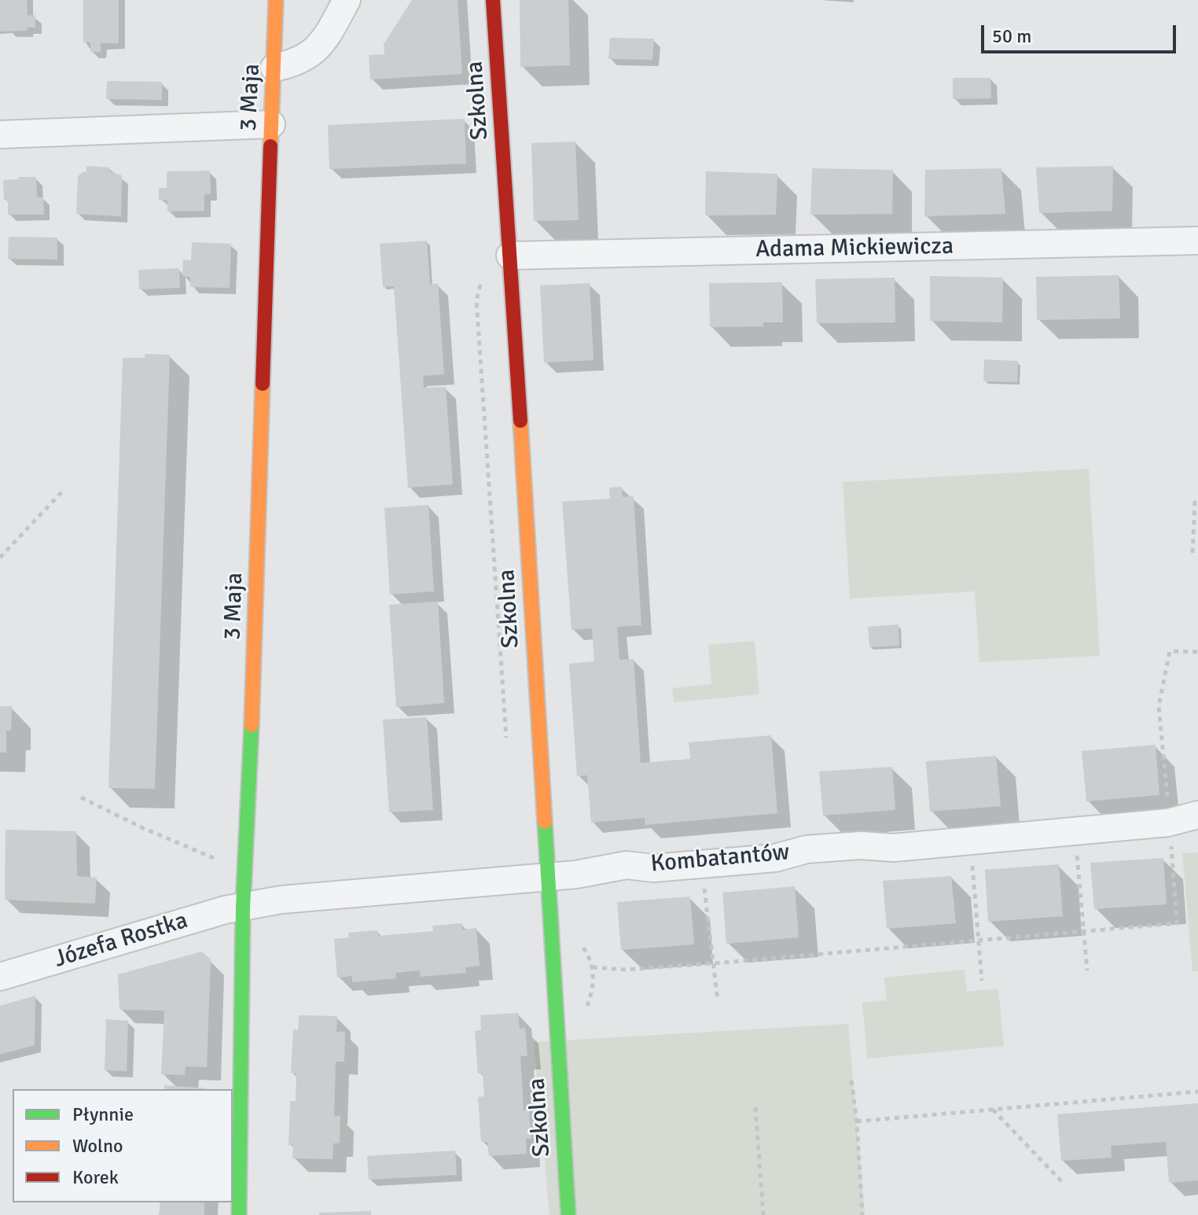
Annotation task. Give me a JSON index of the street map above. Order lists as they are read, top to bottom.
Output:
{
  "streets": {
    "main road": ["3 Maja", "Szkolna"],
    "street": ["Adama Mickiewicza", "Kombatantów", "Józefa Rostka"]
  },
  "crossings": [
    ["3 Maja", "Kombatantów"],
    ["3 Maja", "Józefa Rostka"],
    ["Szkolna", "Adama Mickiewicza"],
    ["Szkolna", "Kombatantów"],
    ["Kombatantów", "Józefa Rostka"]
  ],
  "legend": ["Płynnie", "Wolno", "Korek"],
  "scale_bar": "50 m"
}
